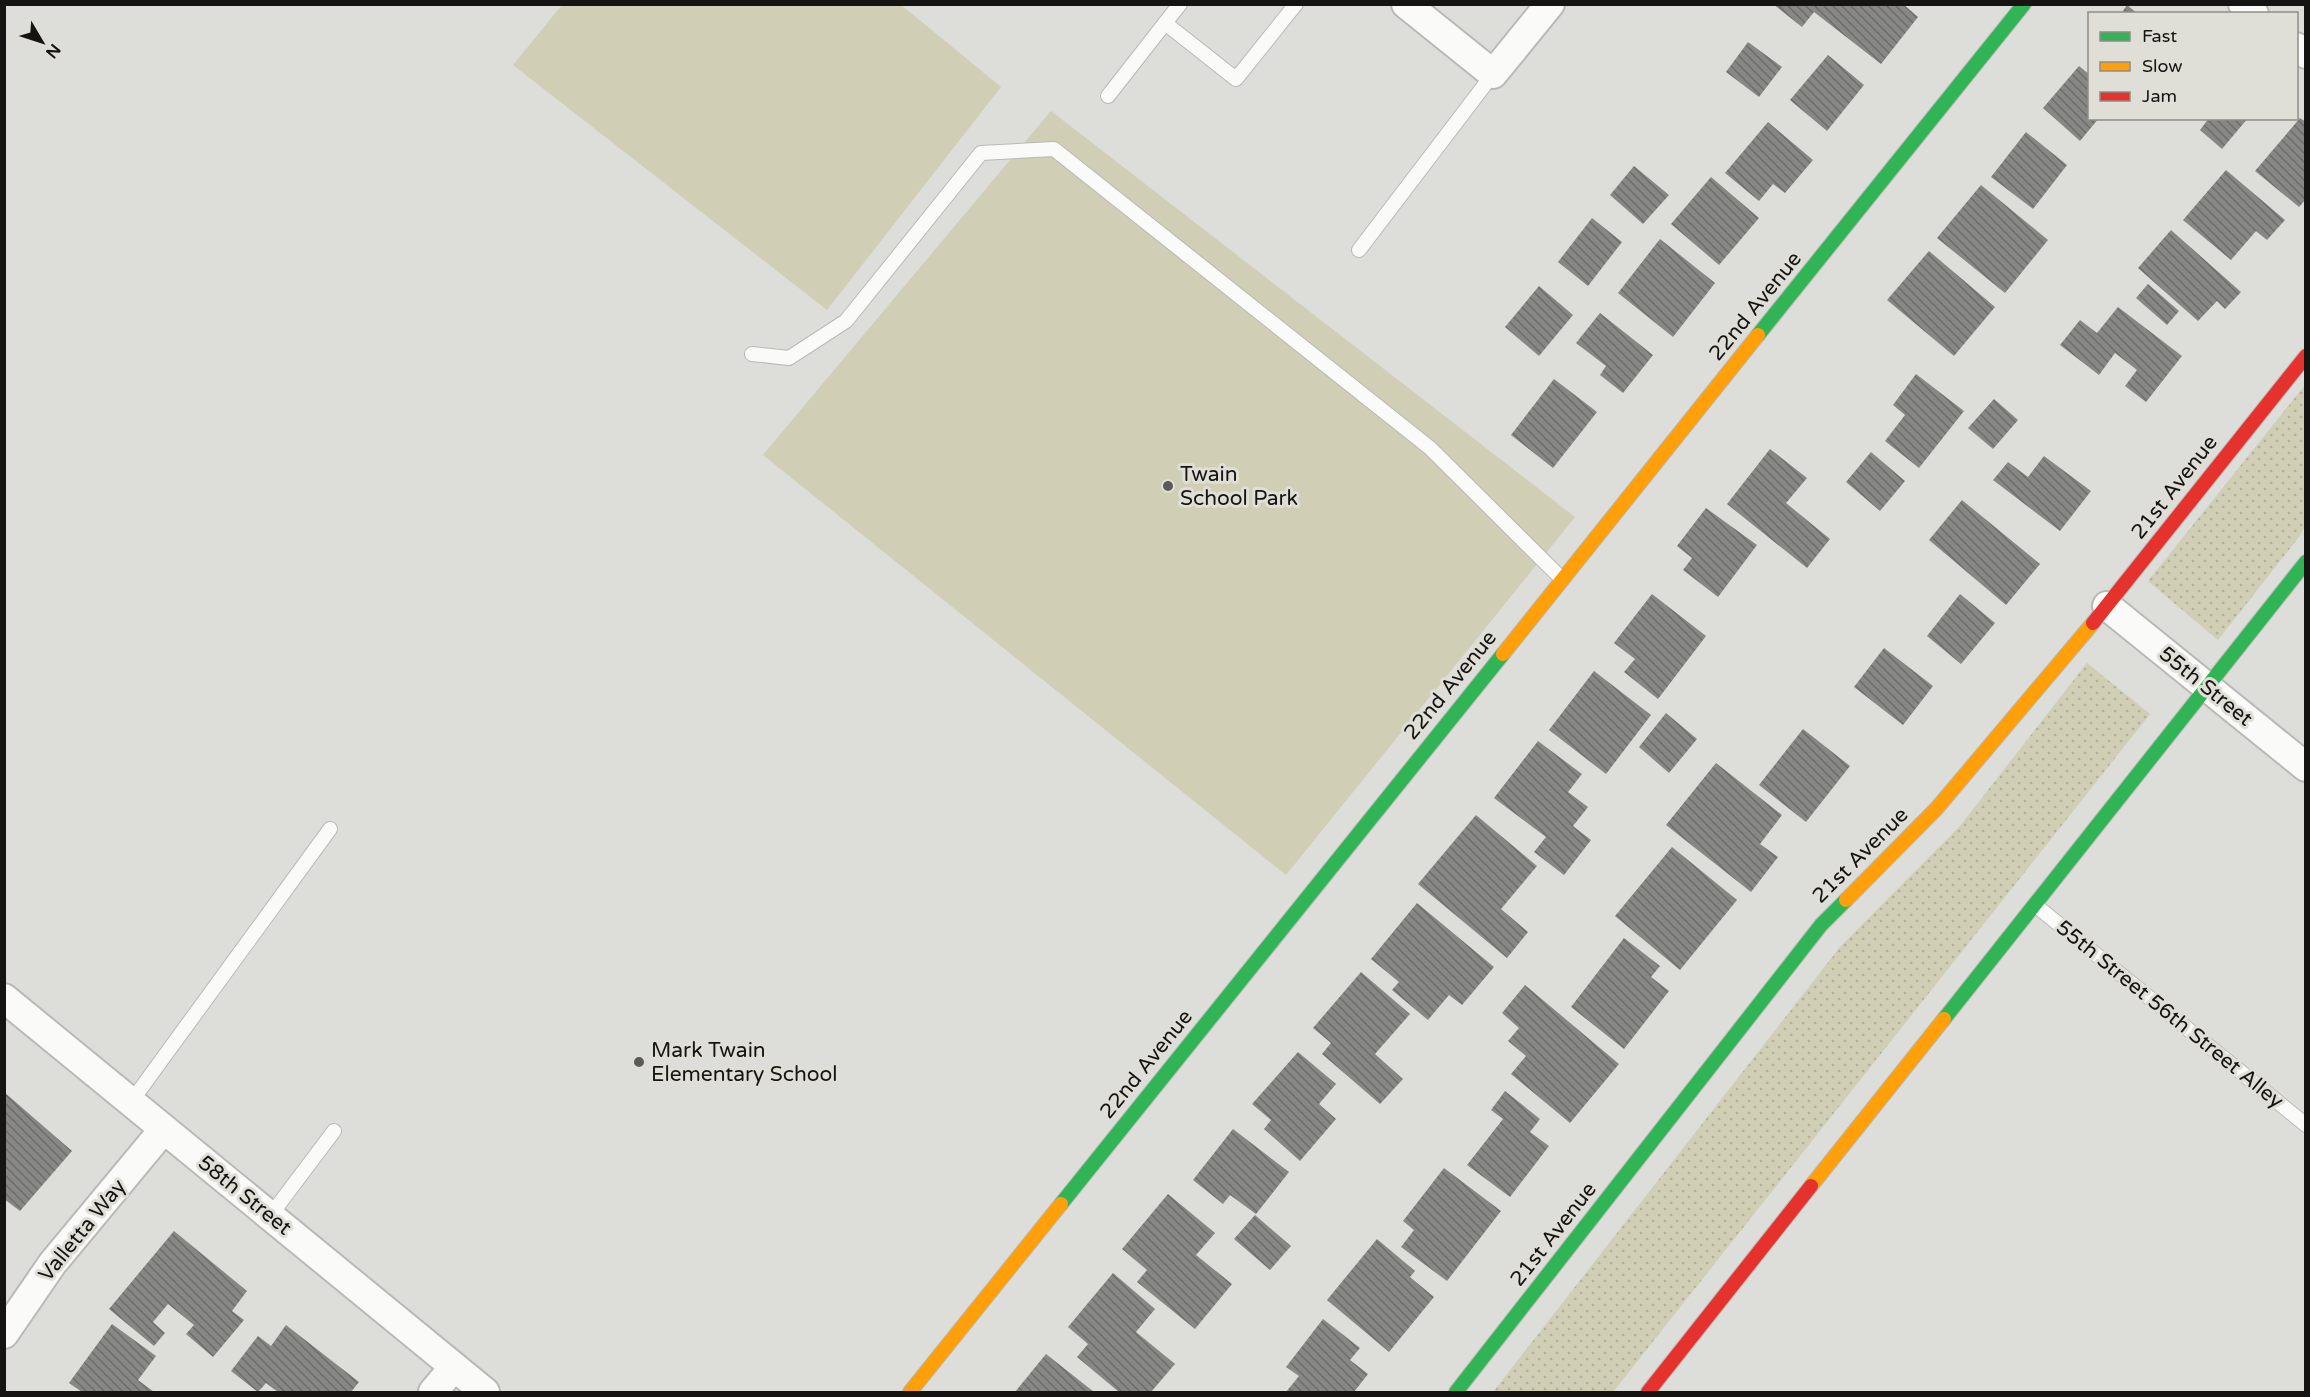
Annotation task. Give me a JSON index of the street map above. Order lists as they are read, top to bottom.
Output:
{
  "streets": {
    "street": [
      "22nd Avenue",
      "21st Avenue",
      "55th Street",
      "58th Street",
      "Valletta Way"
    ],
    "lane": ["55th Street 56th Street Alley"]
  },
  "crossings": [
    ["21st Avenue", "55th Street"],
    ["58th Street", "Valletta Way"]
  ],
  "places": ["Twain School Park", "Mark Twain Elementary School"],
  "legend": ["Fast", "Slow", "Jam"],
  "north": "bottom right"
}
